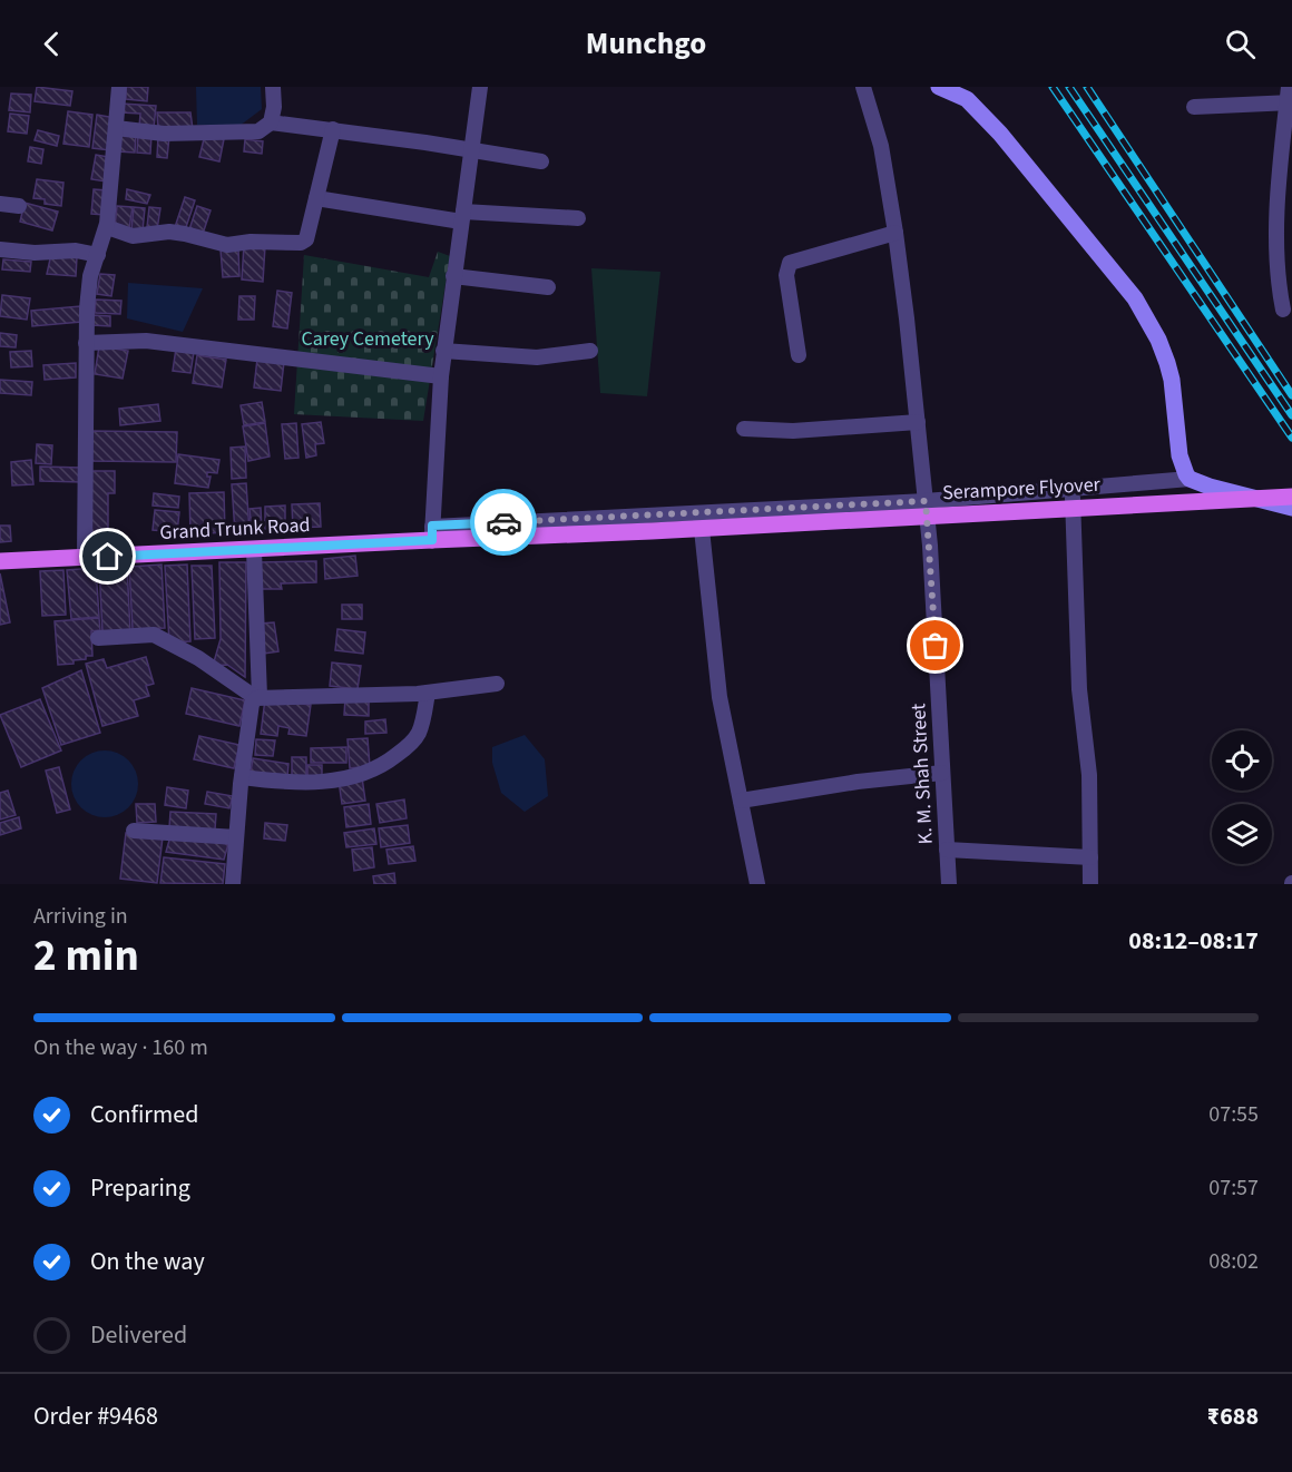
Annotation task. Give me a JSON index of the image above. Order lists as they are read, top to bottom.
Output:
{
  "streets": {
    "main road": ["Serampore Flyover", "Grand Trunk Road"],
    "street": ["K. M. Shah Street"]
  },
  "crossings": [
    ["Serampore Flyover", "Grand Trunk Road"]
  ],
  "parks": ["Carey Cemetery"],
  "page": {
    "header": "Munchgo",
    "heading": ["2 min", "Arriving in", "08:12–08:17"],
    "panel": ["Order #9468", "₹688"],
    "bar": "On the way · 160 m",
    "list": [
      ["Confirmed", "07:55"],
      ["Preparing", "07:57"],
      ["On the way", "08:02"],
      "Delivered"
    ]
  }
}
